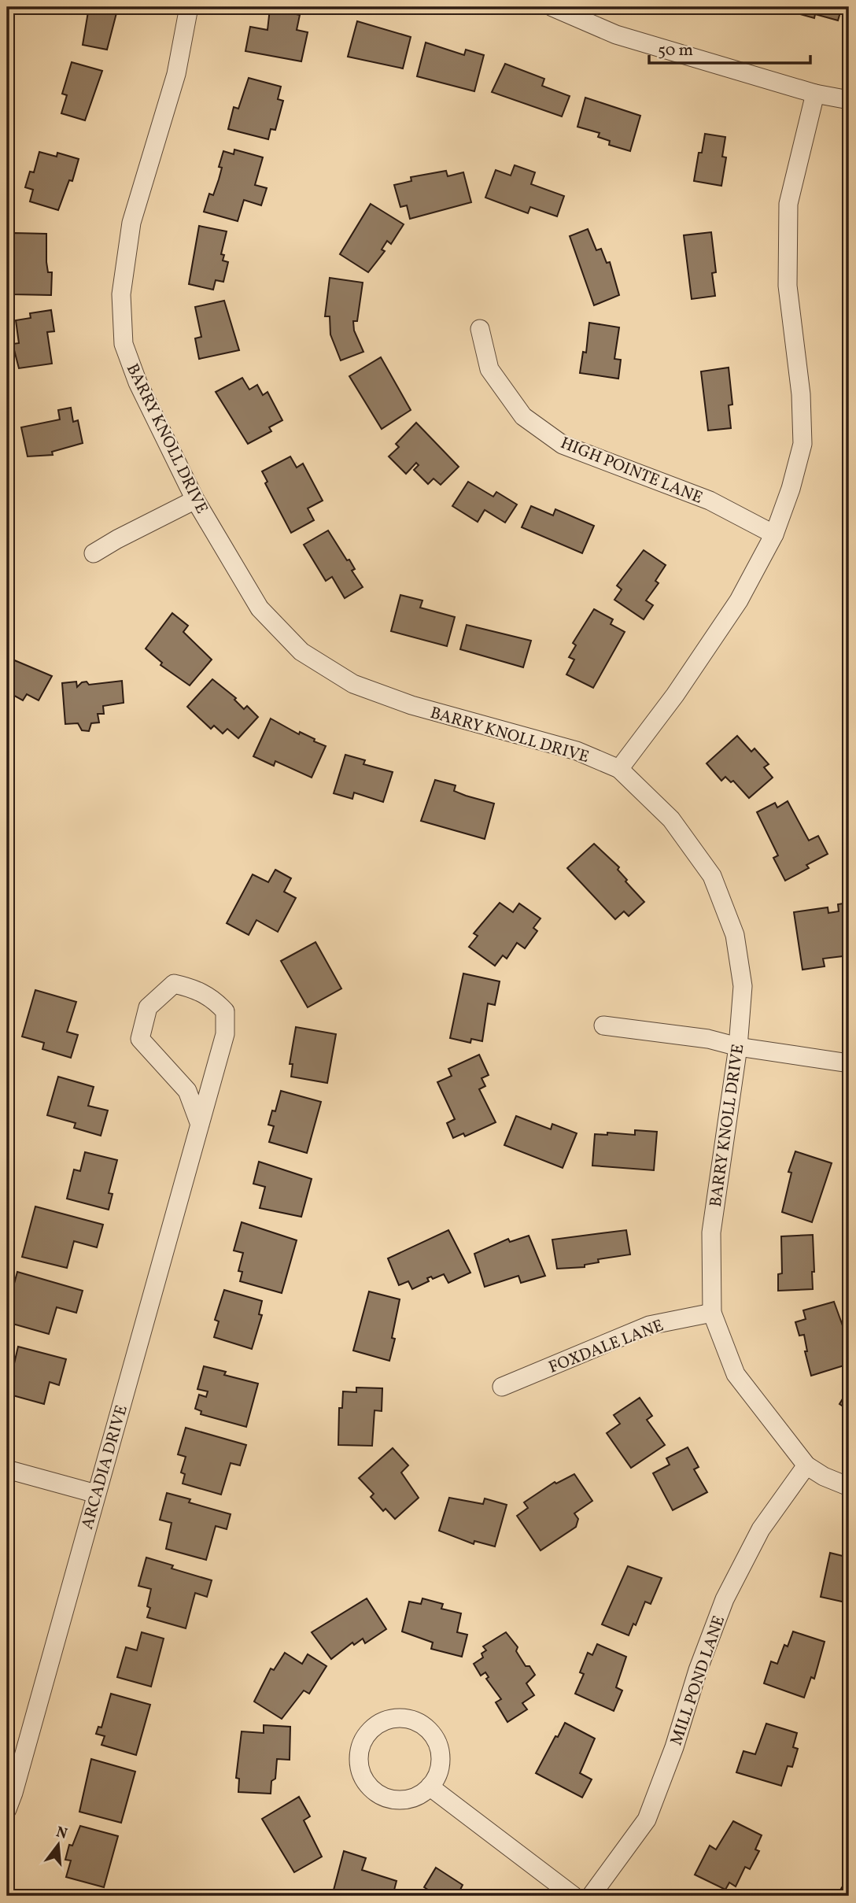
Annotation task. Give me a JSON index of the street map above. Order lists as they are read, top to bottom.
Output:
{
  "streets": {
    "street": [
      "BARRY KNOLL DRIVE",
      "HIGH POINTE LANE",
      "FOXDALE LANE",
      "ARCADIA DRIVE",
      "MILL POND LANE"
    ]
  },
  "crossings": [
    ["BARRY KNOLL DRIVE", "FOXDALE LANE"],
    ["BARRY KNOLL DRIVE", "MILL POND LANE"]
  ],
  "scale_bar": "50 m",
  "north": "top"
}
